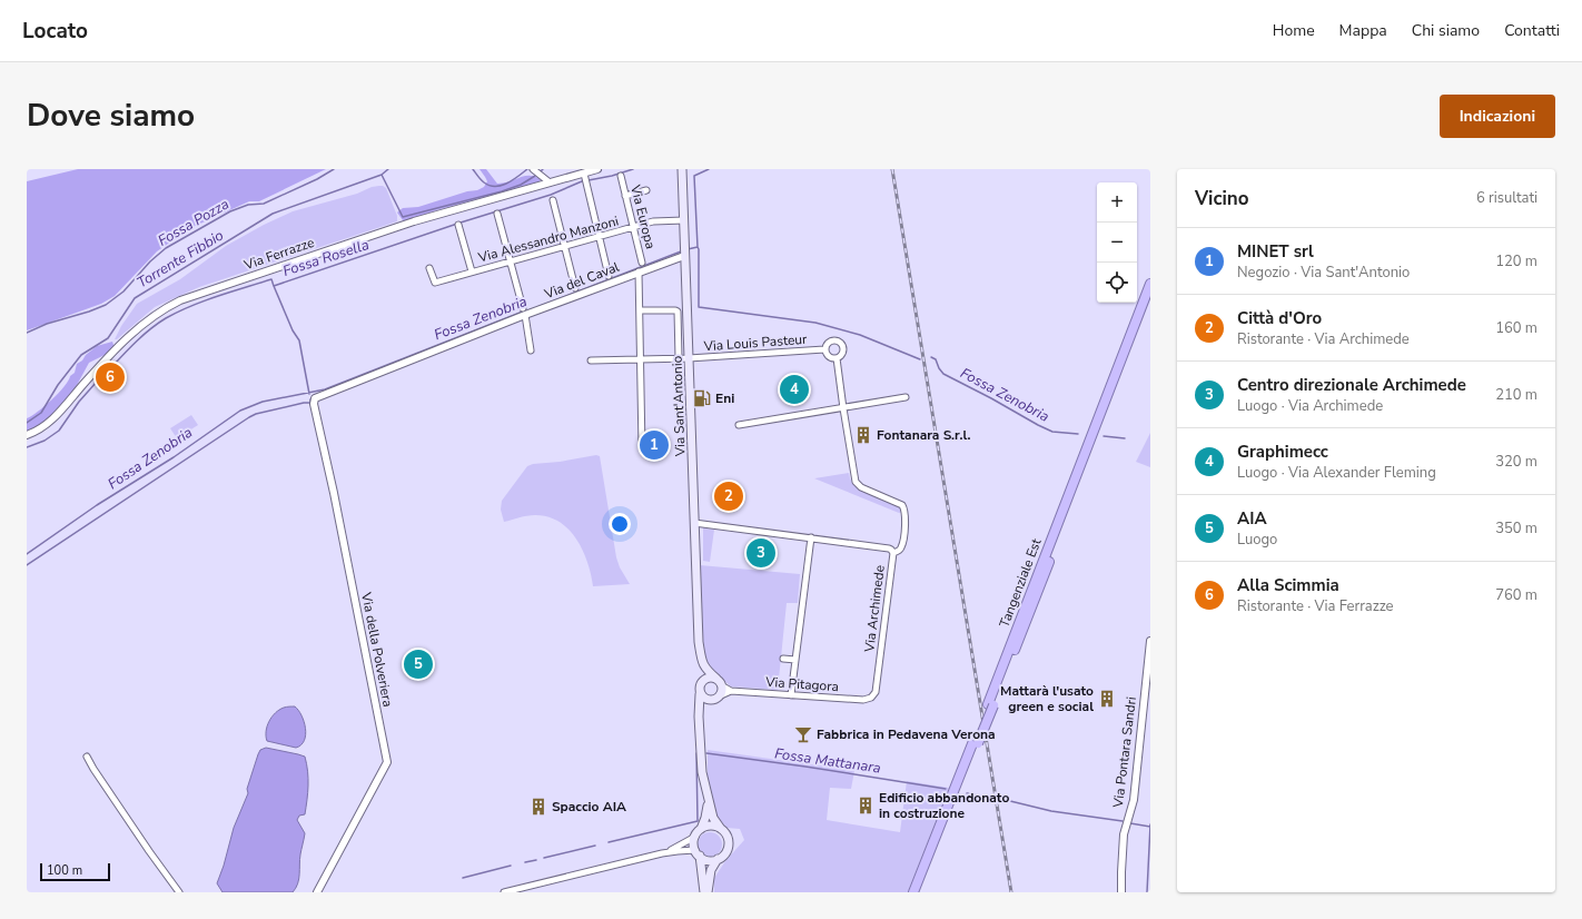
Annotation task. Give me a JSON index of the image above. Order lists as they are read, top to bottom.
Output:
{
  "streets": {
    "highway": ["Tangenziale Est"],
    "main road": ["Via Sant'Antonio"],
    "street": [
      "Via Europa",
      "Via Alessandro Manzoni",
      "Via Ferrazze",
      "Via del Caval",
      "Via Louis Pasteur",
      "Via Archimede",
      "Via della Polveriera",
      "Via Pitagora",
      "Via Pontara Sandri"
    ]
  },
  "crossings": [
    ["Via Europa", "Via Alessandro Manzoni"],
    ["Via Alessandro Manzoni", "Via Sant'Antonio"],
    ["Via del Caval", "Via Sant'Antonio"],
    ["Via del Caval", "Via della Polveriera"],
    ["Via Louis Pasteur", "Via Sant'Antonio"],
    ["Via Sant'Antonio", "Via Archimede"],
    ["Via Sant'Antonio", "Via Pitagora"],
    ["Via Archimede", "Via Pitagora"]
  ],
  "water": [
    "Fossa Pozza",
    "Fossa Rosella",
    "Torrente Fibbio",
    "Fossa Zenobria",
    "Fossa Mattanara"
  ],
  "places": {
    "fuel station": ["Eni"],
    "building": [
      "Fontanara S.r.l.",
      "Mattarà l'usato green e social",
      "Edificio abbandonato in costruzione",
      "Spaccio AIA"
    ],
    "bar": ["Fabbrica in Pedavena Verona"]
  },
  "scale_bar": "100 m",
  "page": {
    "header": "Locato",
    "nav": [
      "Home",
      "Mappa",
      "Chi siamo",
      "Contatti"
    ],
    "title": "Dove siamo",
    "buttons": "Indicazioni",
    "heading": ["Vicino", "6 risultati"],
    "map_buttons": ["+", "−"],
    "list": [
      {
        "mark": "1",
        "name": "MINET srl",
        "note": "Negozio · Via Sant'Antonio",
        "value": "120 m"
      },
      {
        "mark": "2",
        "name": "Città d'Oro",
        "note": "Ristorante · Via Archimede",
        "value": "160 m"
      },
      {
        "mark": "3",
        "name": "Centro direzionale Archimede",
        "note": "Luogo · Via Archimede",
        "value": "210 m"
      },
      {
        "mark": "4",
        "name": "Graphimecc",
        "note": "Luogo · Via Alexander Fleming",
        "value": "320 m"
      },
      {
        "mark": "5",
        "name": "AIA",
        "note": "Luogo",
        "value": "350 m"
      },
      {
        "mark": "6",
        "name": "Alla Scimmia",
        "note": "Ristorante · Via Ferrazze",
        "value": "760 m"
      }
    ],
    "pins": [
      "6",
      "4",
      "1",
      "2",
      "3",
      "5"
    ],
    "scale": "100 m"
  }
}
